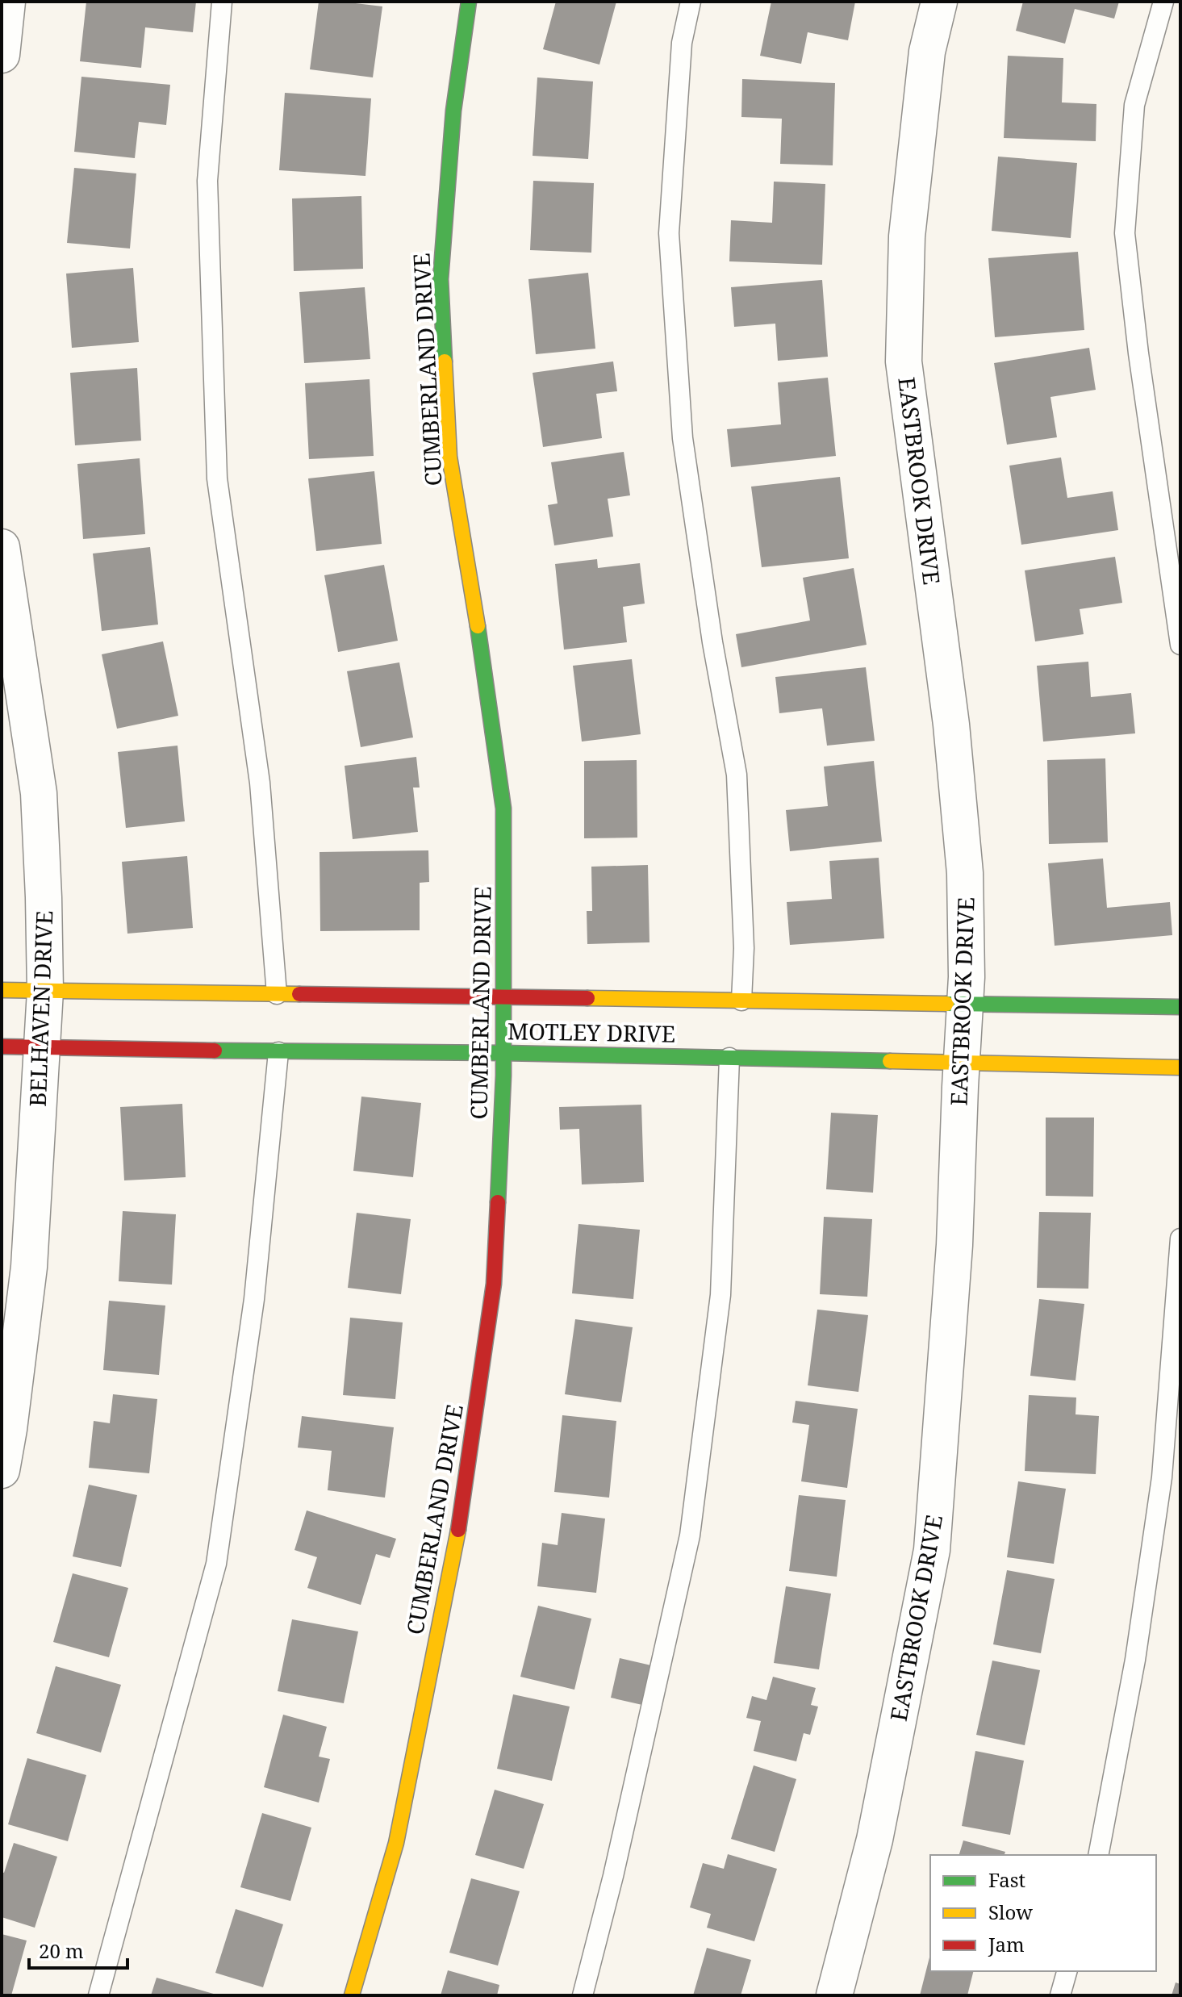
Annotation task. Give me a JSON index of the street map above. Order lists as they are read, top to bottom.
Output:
{
  "streets": {
    "main road": ["CUMBERLAND DRIVE", "MOTLEY DRIVE"],
    "street": ["EASTBROOK DRIVE", "BELHAVEN DRIVE"]
  },
  "crossings": [
    ["CUMBERLAND DRIVE", "MOTLEY DRIVE"],
    ["EASTBROOK DRIVE", "MOTLEY DRIVE"],
    ["BELHAVEN DRIVE", "MOTLEY DRIVE"]
  ],
  "legend": ["Fast", "Slow", "Jam"],
  "scale_bar": "20 m"
}
